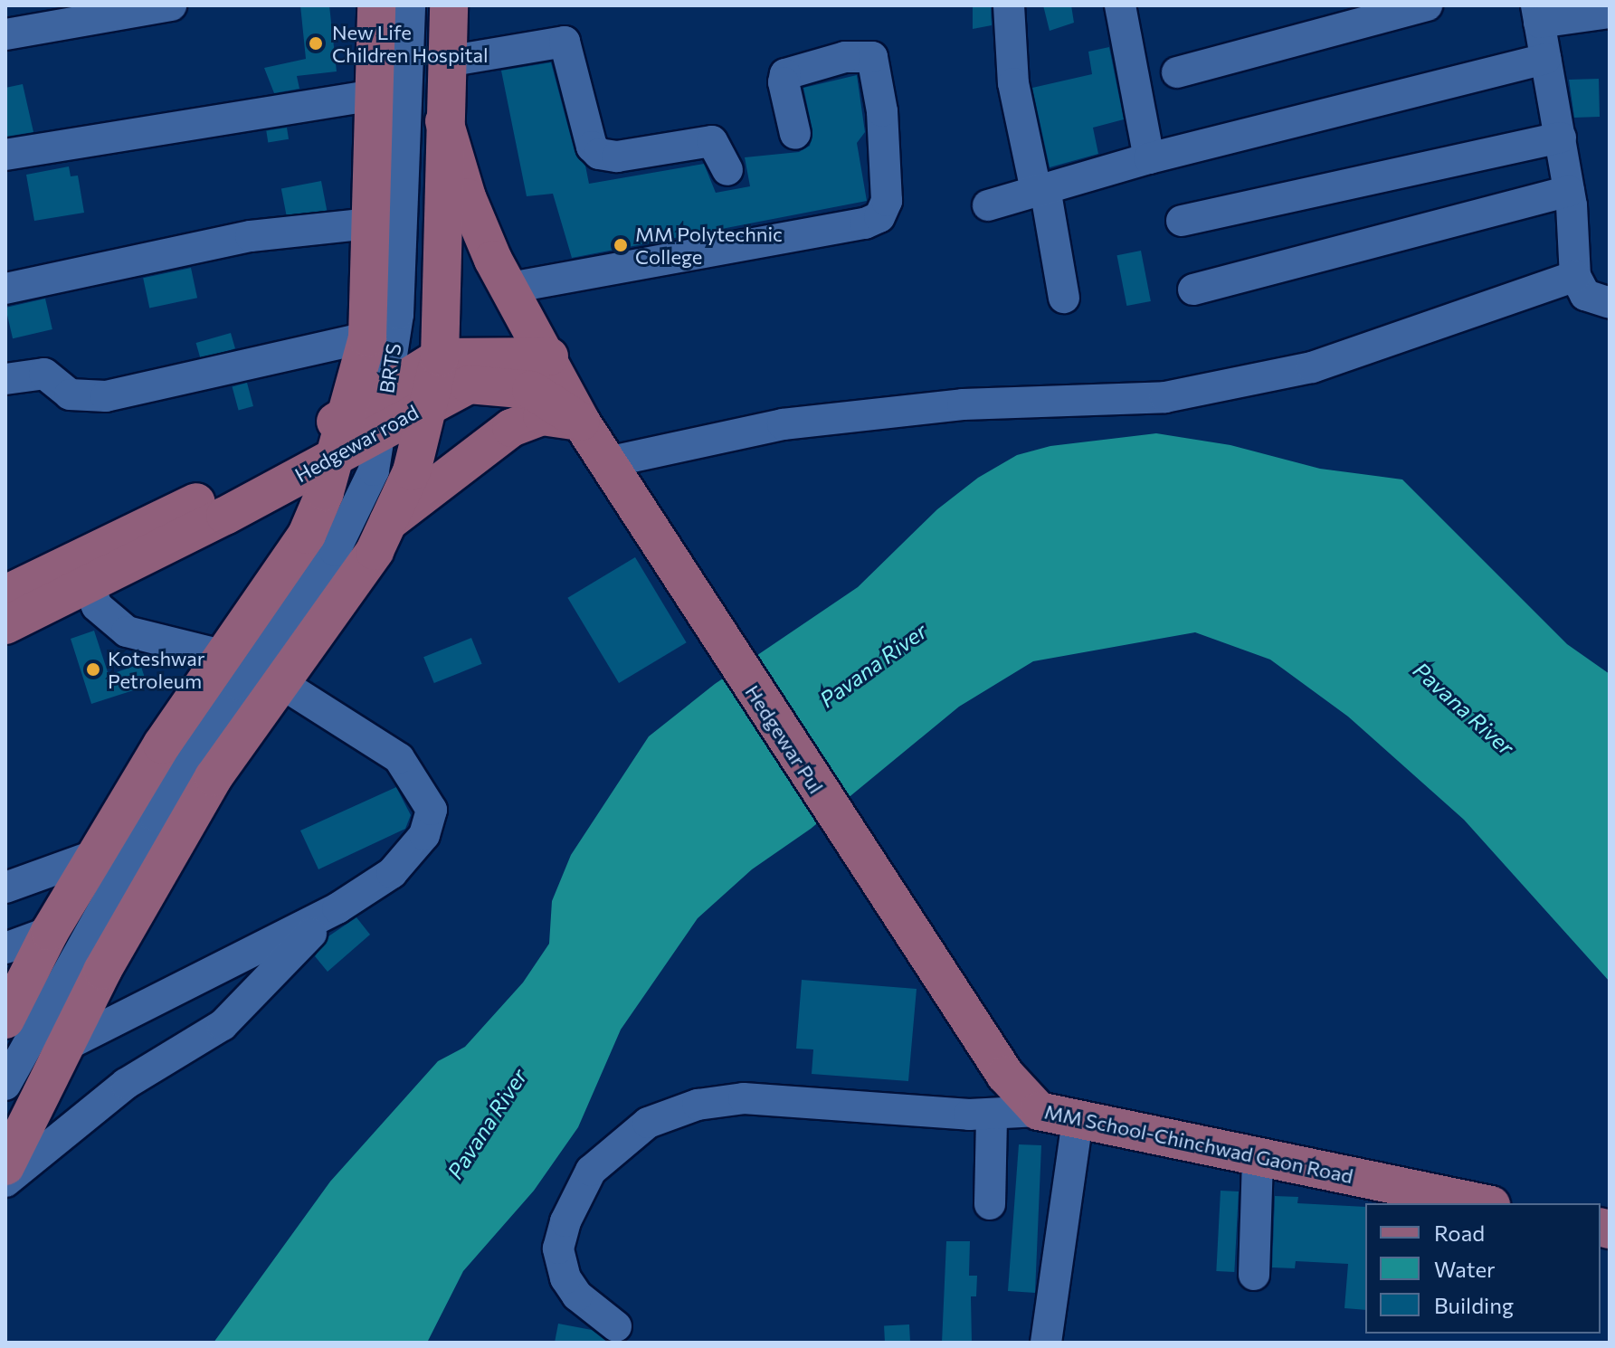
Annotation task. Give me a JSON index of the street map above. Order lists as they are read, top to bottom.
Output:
{
  "streets": {
    "main road": ["Hedgewar road", "Hedgewar Pul", "MM School-Chinchwad Gaon Road"],
    "street": ["BRTS"]
  },
  "crossings": [
    ["BRTS", "Hedgewar road"],
    ["Hedgewar road", "Hedgewar Pul"],
    ["Hedgewar Pul", "MM School-Chinchwad Gaon Road"]
  ],
  "water": ["Pavana River"],
  "places": ["New Life Children Hospital", "MM Polytechnic College", "Koteshwar Petroleum"],
  "legend": ["Road", "Water", "Building"]
}
